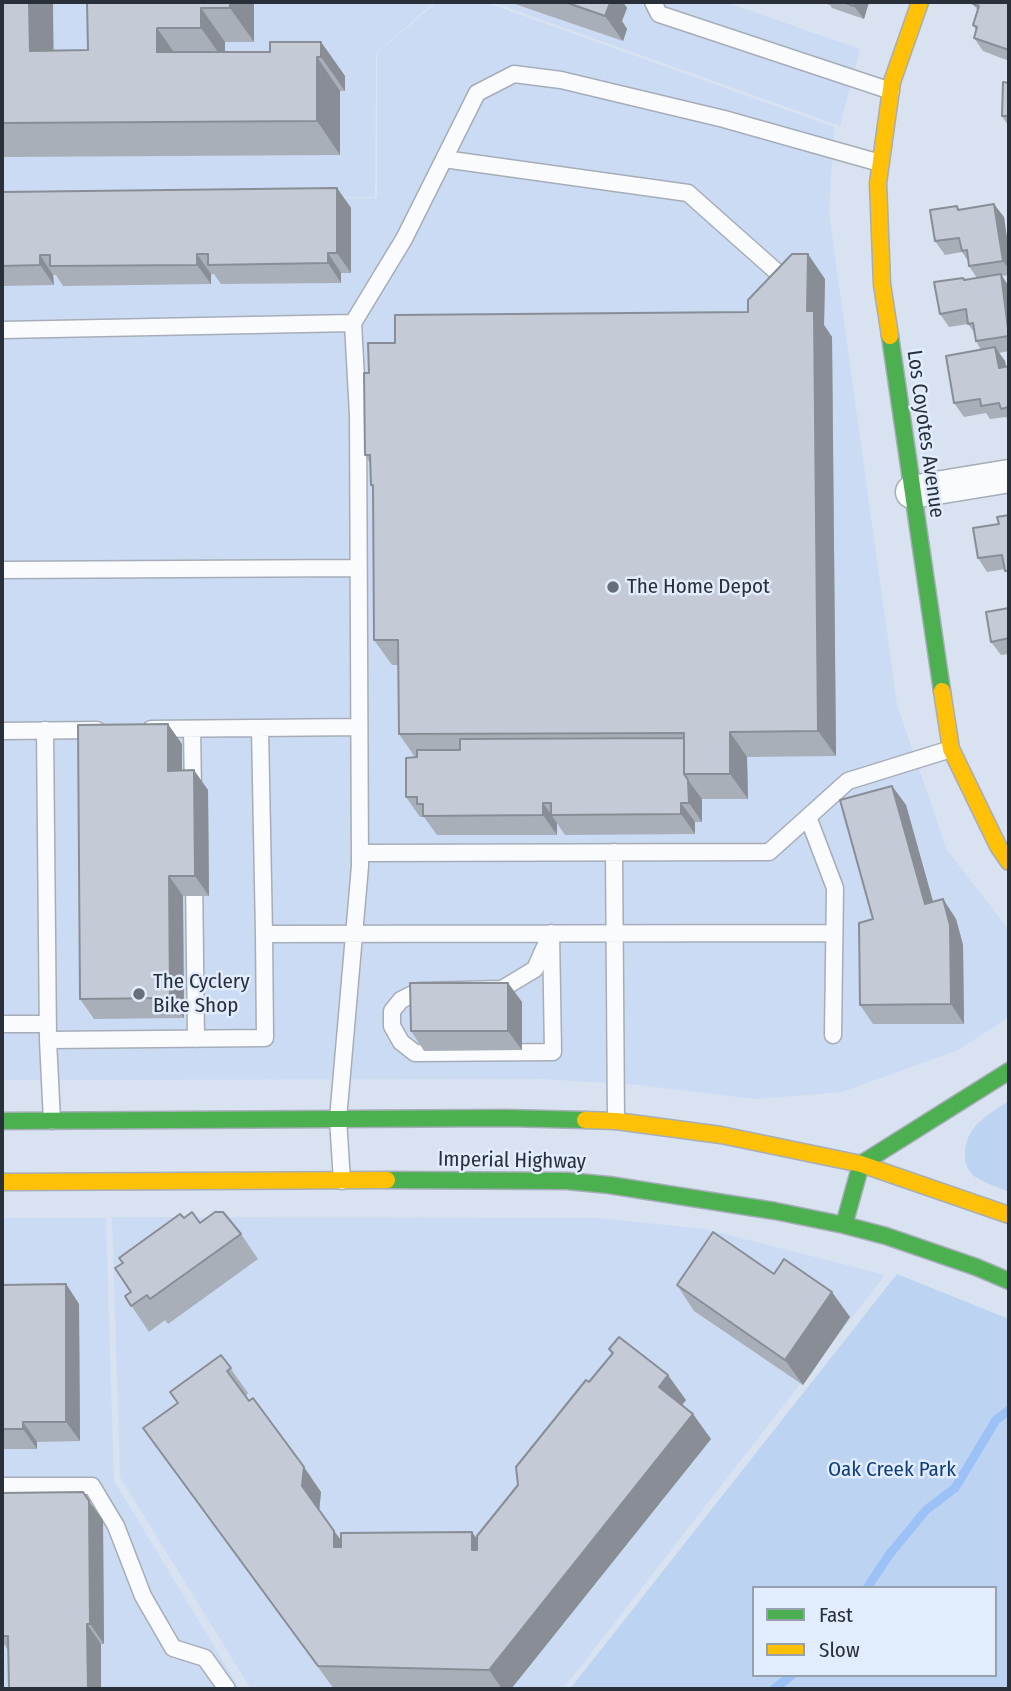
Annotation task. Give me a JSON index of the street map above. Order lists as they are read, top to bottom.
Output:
{
  "streets": {
    "main road": ["Los Coyotes Avenue", "Imperial Highway"]
  },
  "parks": ["Oak Creek Park"],
  "places": ["The Home Depot", "The Cyclery Bike Shop"],
  "legend": ["Fast", "Slow"]
}
